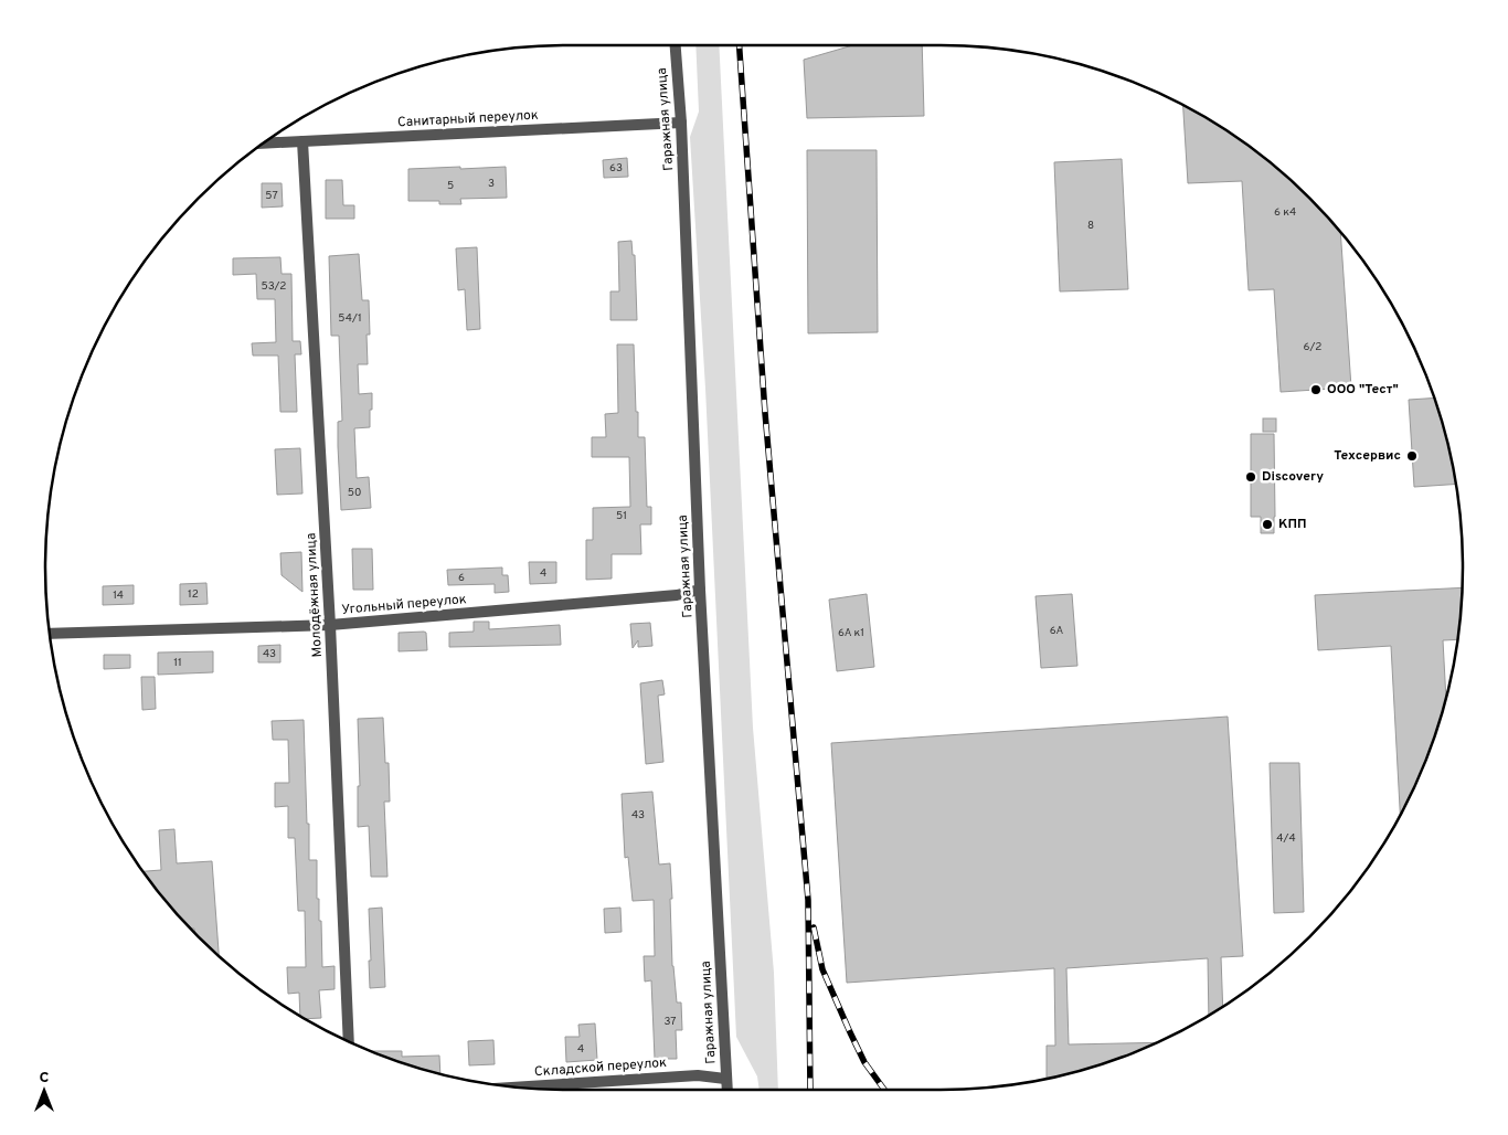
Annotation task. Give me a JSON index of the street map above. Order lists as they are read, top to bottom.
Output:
{
  "streets": {
    "street": [
      "Санитарный переулок",
      "Гаражная улица",
      "Молодёжная улица",
      "Угольный переулок",
      "Складской переулок"
    ]
  },
  "crossings": [
    ["Санитарный переулок", "Гаражная улица"],
    ["Санитарный переулок", "Молодёжная улица"],
    ["Гаражная улица", "Угольный переулок"],
    ["Гаражная улица", "Складской переулок"],
    ["Молодёжная улица", "Угольный переулок"]
  ],
  "places": [
    "ООО \"Тест\"",
    "Техсервис",
    "Discovery",
    "КПП"
  ],
  "house_numbers": [
    "63",
    "3",
    "5",
    "57",
    "6 к4",
    "8",
    "53/2",
    "54/1",
    "6/2",
    "50",
    "51",
    "4",
    "6",
    "12",
    "14",
    "6А",
    "6А к1",
    "43",
    "11",
    "43",
    "4/4",
    "37",
    "4"
  ],
  "north": "top"
}
